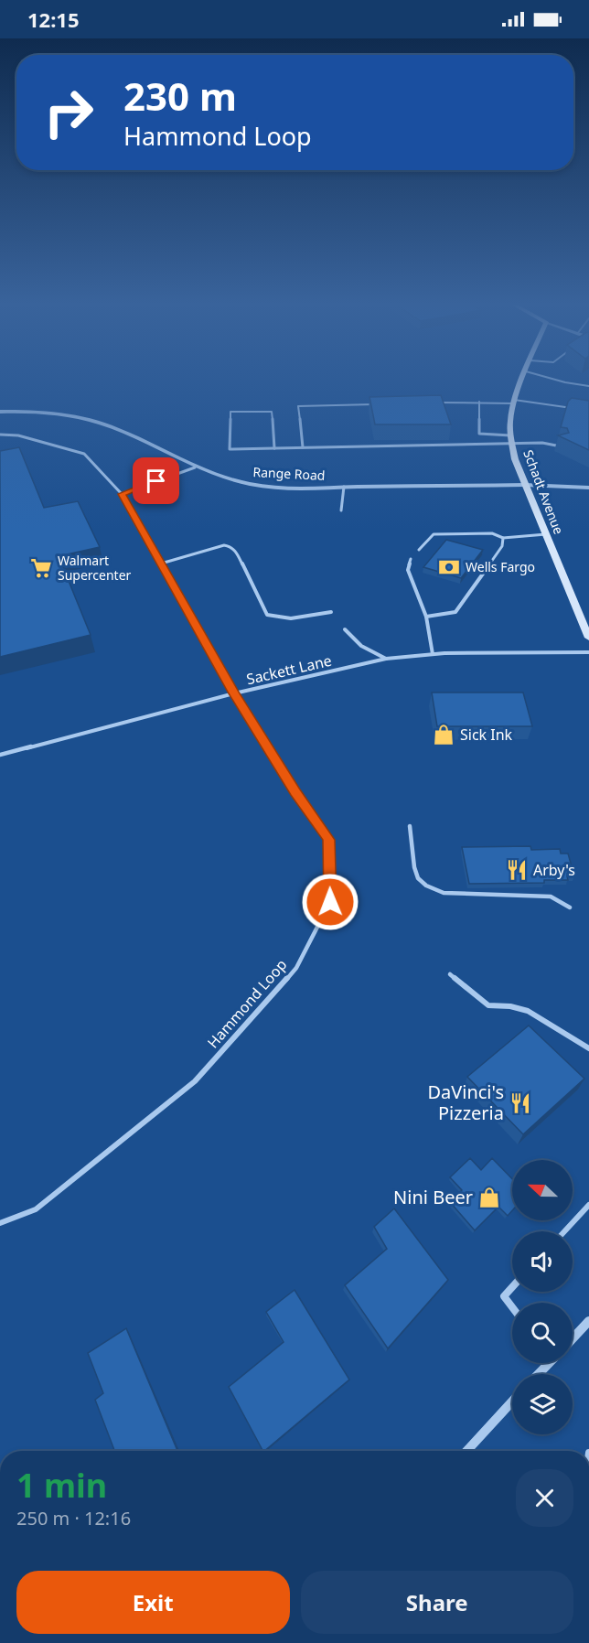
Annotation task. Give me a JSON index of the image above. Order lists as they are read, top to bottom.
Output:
{
  "streets": {
    "main road": ["Schadt Avenue"],
    "street": ["Range Road"],
    "lane": ["Sackett Lane", "Hammond Loop"]
  },
  "crossings": [
    ["Range Road", "Schadt Avenue"],
    ["Sackett Lane", "Hammond Loop"]
  ],
  "places": {
    "bank": ["Wells Fargo"],
    "supermarket": ["Walmart Supercenter"],
    "shop": ["Sick Ink", "Nini Beer"],
    "restaurant": ["Arby's", "DaVinci's Pizzeria"]
  },
  "north": "left",
  "page": {
    "status": "12:15",
    "turn": ["230 m", "Hammond Loop"],
    "heading": ["1 min", "250 m · 12:16"],
    "buttons": ["Exit", "Share"]
  }
}
